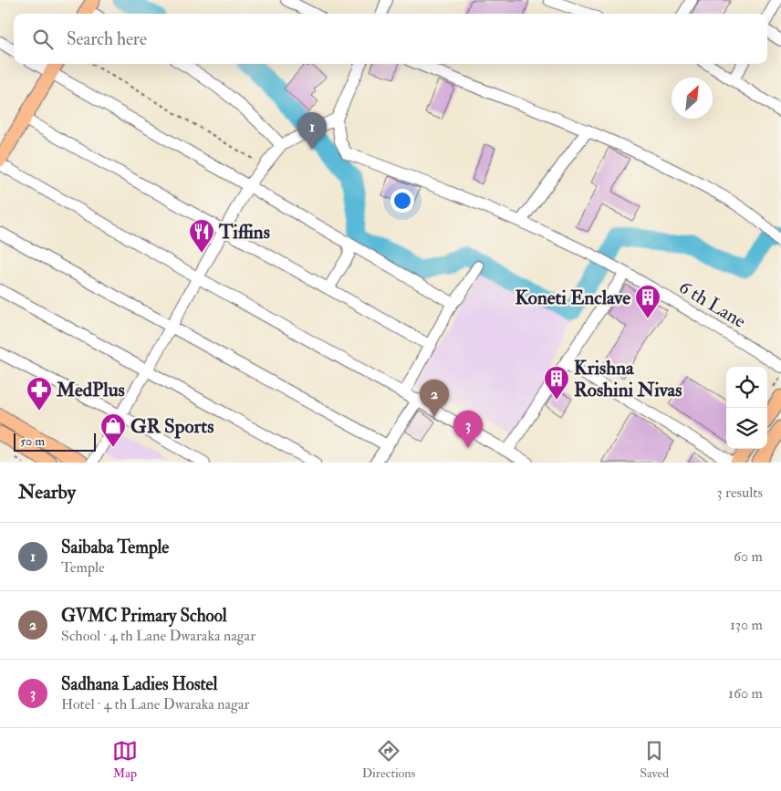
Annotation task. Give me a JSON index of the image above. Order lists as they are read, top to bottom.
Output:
{
  "streets": {
    "street": ["6 th Lane"]
  },
  "places": {
    "restaurant": ["Tiffins"],
    "building": ["Koneti Enclave", "Krishna Roshini Nivas"],
    "pharmacy": ["MedPlus"],
    "shop": ["GR Sports"]
  },
  "scale_bar": "50 m",
  "north": "top right",
  "page": {
    "search": "Search here",
    "pins": ["1", "2", "3"],
    "scale": "50 m",
    "heading": ["Nearby", "3 results"],
    "list": [
      {
        "mark": "1",
        "name": "Saibaba Temple",
        "note": "Temple",
        "value": "60 m"
      },
      {
        "mark": "2",
        "name": "GVMC Primary School",
        "note": "School · 4 th Lane Dwaraka nagar",
        "value": "130 m"
      },
      {
        "mark": "3",
        "name": "Sadhana Ladies Hostel",
        "note": "Hotel · 4 th Lane Dwaraka nagar",
        "value": "160 m"
      }
    ],
    "nav": ["Map", "Directions", "Saved"]
  }
}
